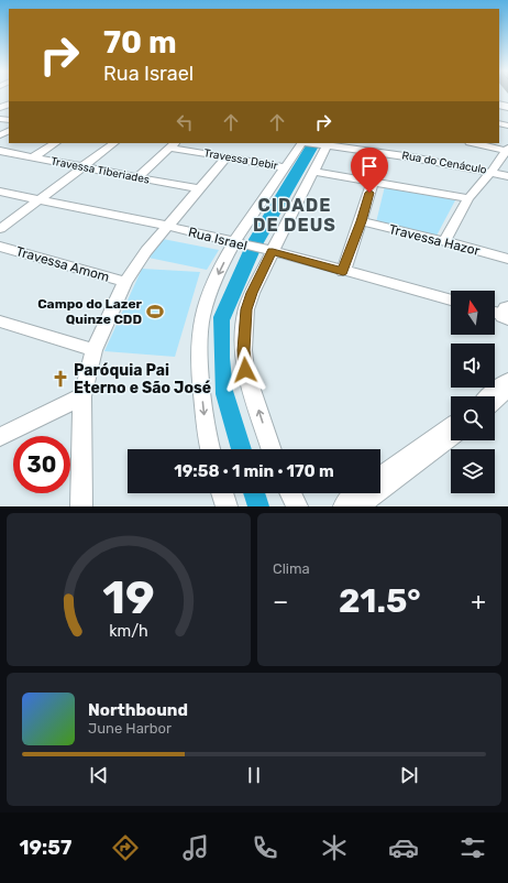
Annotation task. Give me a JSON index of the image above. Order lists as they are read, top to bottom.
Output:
{
  "streets": {
    "street": [
      "Travessa Debir",
      "Rua do Cenáculo",
      "Travessa Tiberiades",
      "Rua Israel",
      "Travessa Hazor",
      "Travessa Amom"
    ]
  },
  "districts": ["CIDADE DE DEUS"],
  "places": {
    "sports": ["Campo do Lazer Quinze CDD"],
    "church": ["Paróquia Pai Eterno e São José"]
  },
  "north": "top",
  "page": {
    "turn": ["70 m", "Rua Israel"],
    "limit": "30",
    "trip": "19:58 · 1 min · 170 m",
    "tile": "Clima",
    "heat": ["−", "21.5°", "+"],
    "song": ["Northbound", "June Harbor"],
    "tabs": "19:57",
    "gauge": ["19", "km/h"]
  }
}
